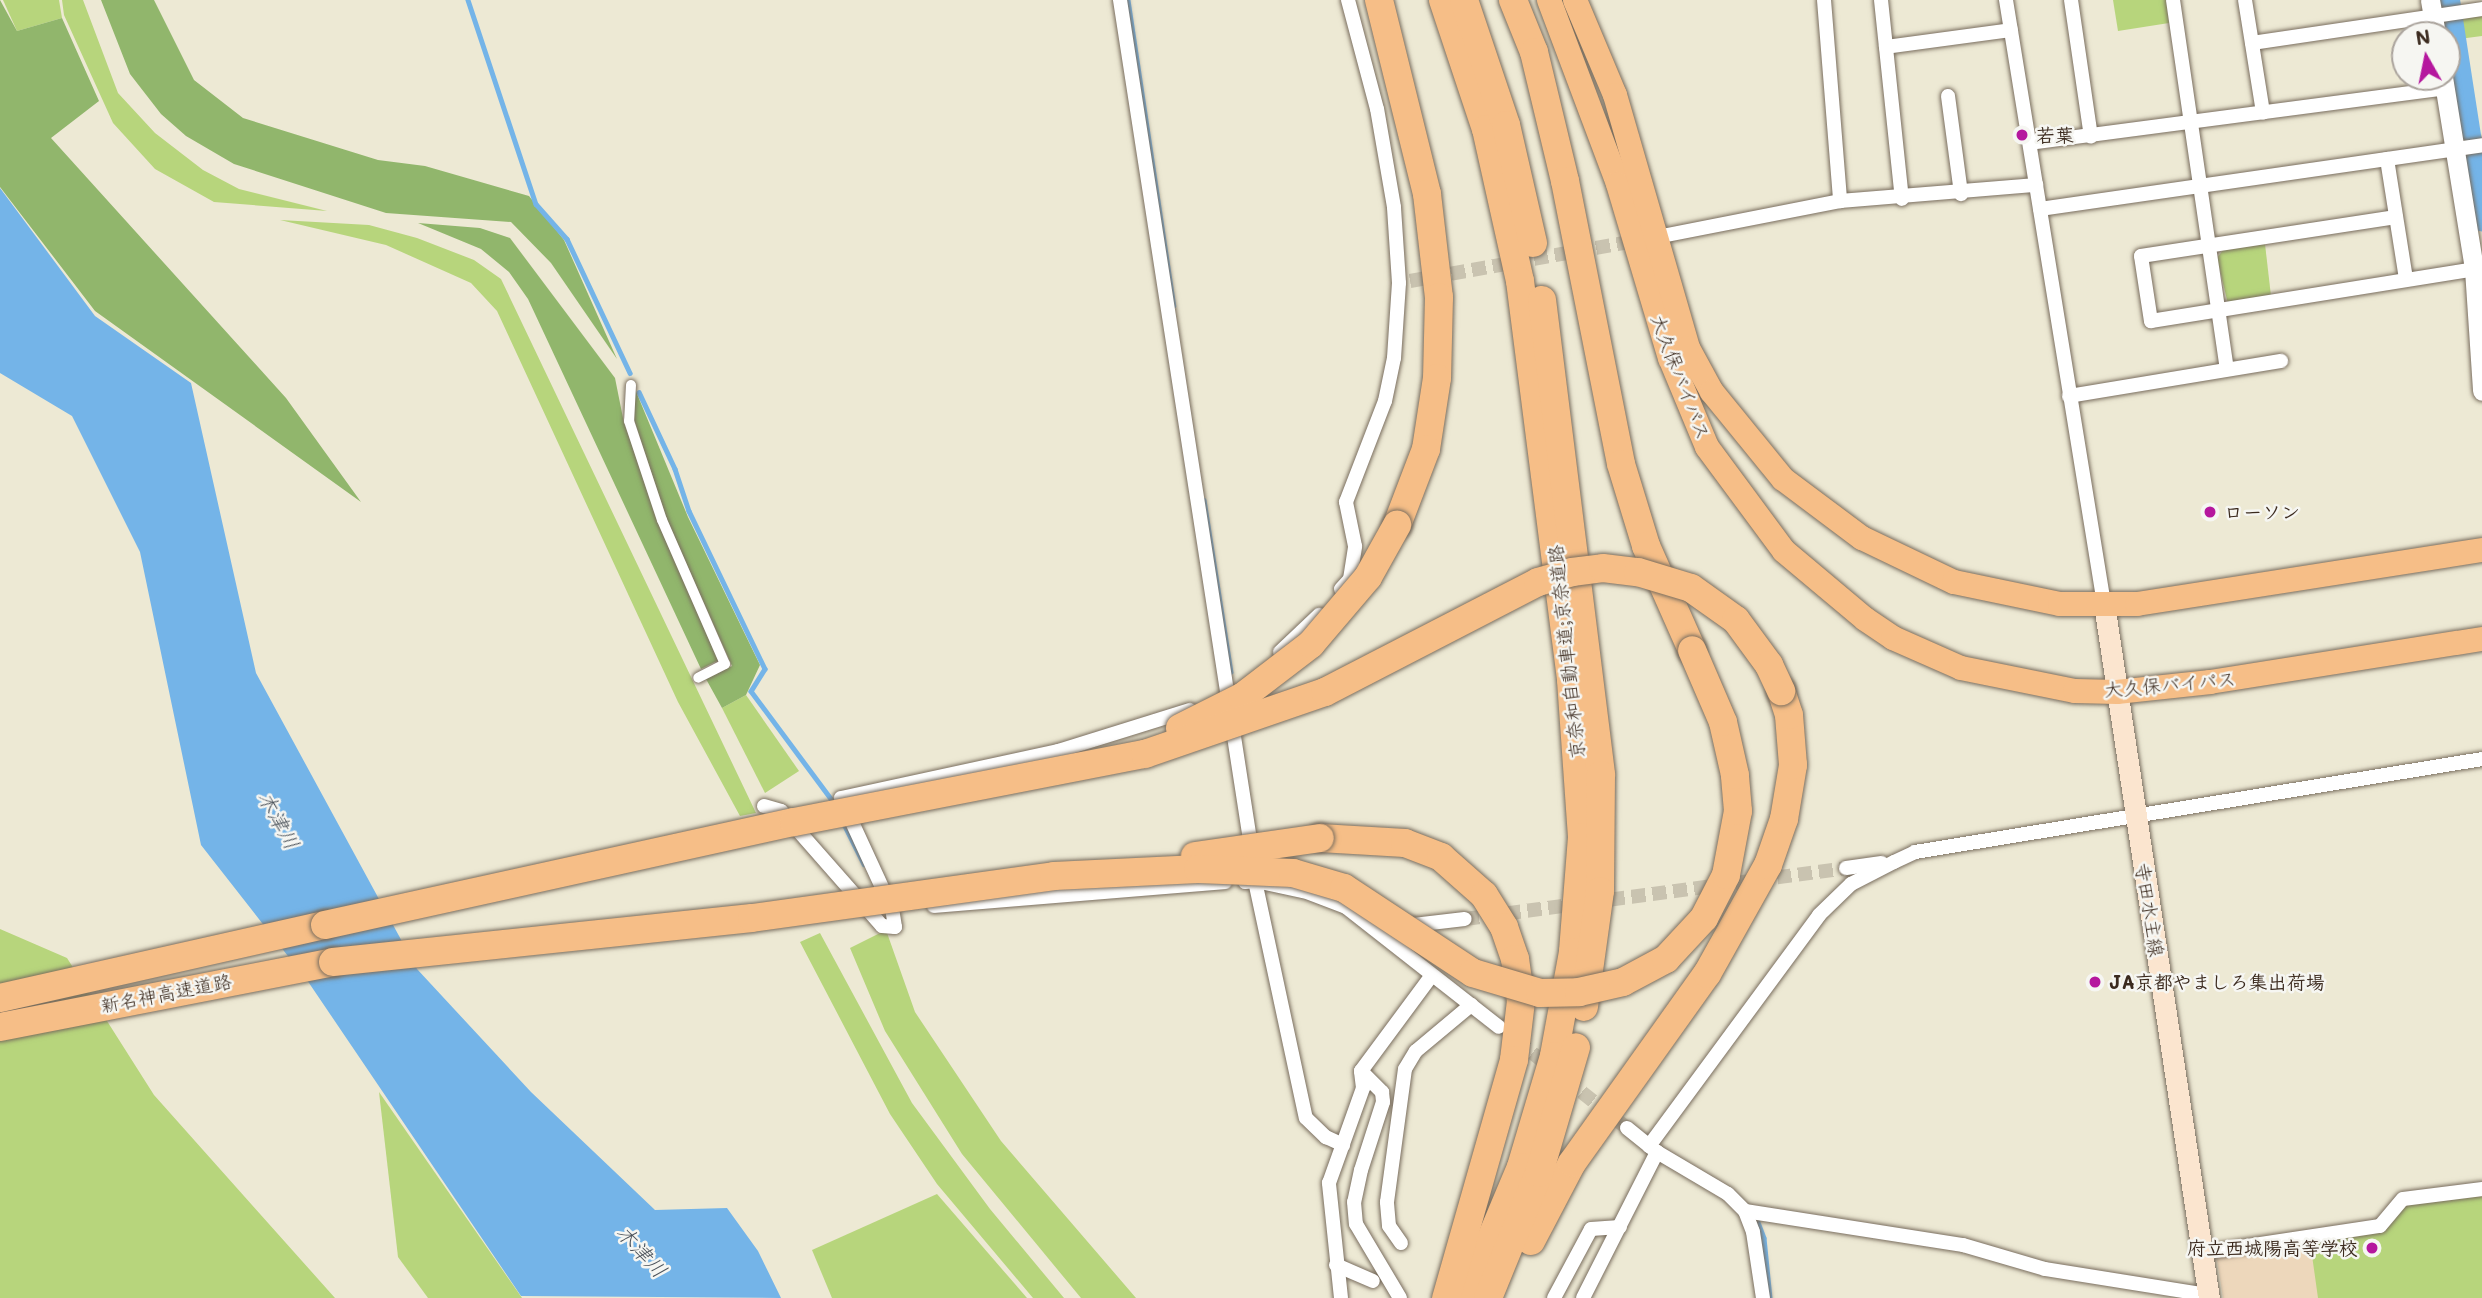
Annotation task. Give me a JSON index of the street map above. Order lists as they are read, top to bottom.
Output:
{
  "streets": {
    "highway": ["大久保バイパス", "京奈和自動車道;京奈道路", "新名神高速道路"],
    "main road": ["寺田水主線"]
  },
  "crossings": [
    ["大久保バイパス", "寺田水主線"]
  ],
  "water": ["木津川"],
  "places": [
    "若葉",
    "ローソン",
    "JA京都やましろ集出荷場",
    "府立西城陽高等学校"
  ],
  "north": "top"
}
